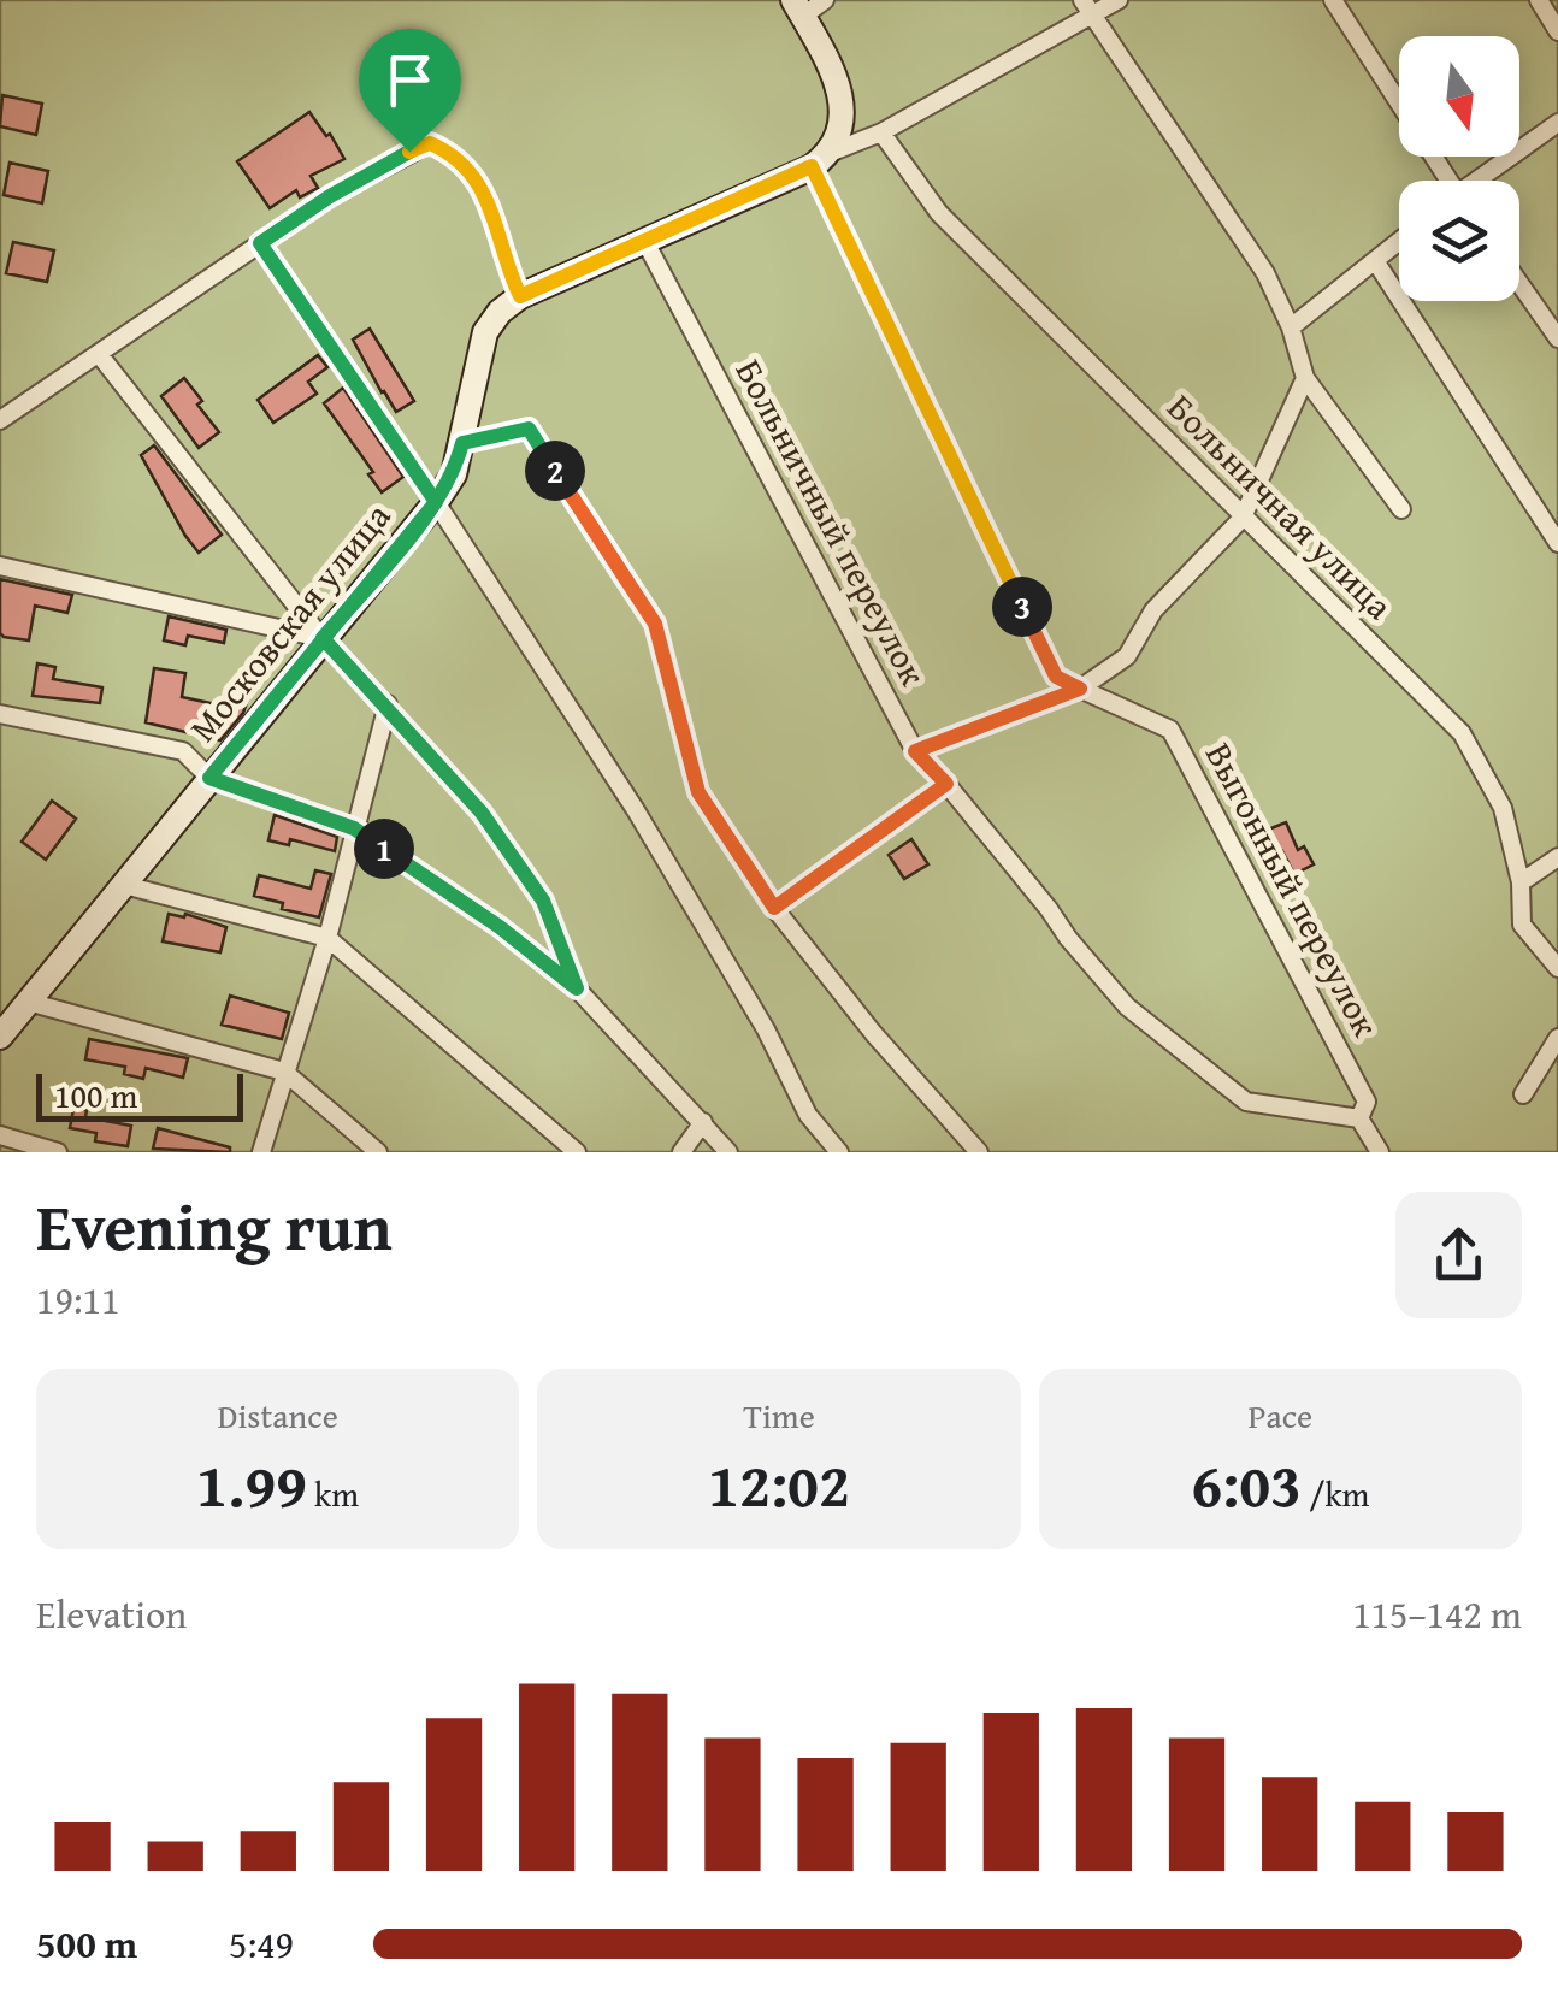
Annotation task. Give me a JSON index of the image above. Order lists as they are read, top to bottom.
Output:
{
  "streets": {
    "street": [
      "Больничная улица",
      "Больничный переулок",
      "Московская улица",
      "Выгонный переулок"
    ]
  },
  "crossings": [
    ["Больничная улица", "Московская улица"],
    ["Больничный переулок", "Московская улица"],
    ["Больничный переулок", "Выгонный переулок"],
    ["Московская улица", "Выгонный переулок"]
  ],
  "scale_bar": "100 m",
  "north": "bottom",
  "page": {
    "pins": ["2", "3", "1"],
    "scale": "100 m",
    "heading": ["Evening run", "19:11"],
    "stats": [
      ["Distance", "1.99 km"],
      ["Time", "12:02"],
      ["Pace", "6:03 /km"]
    ],
    "chart": ["Elevation", "115–142 m"],
    "list": [
      {
        "name": "500 m",
        "note": "5:49"
      }
    ]
  }
}
